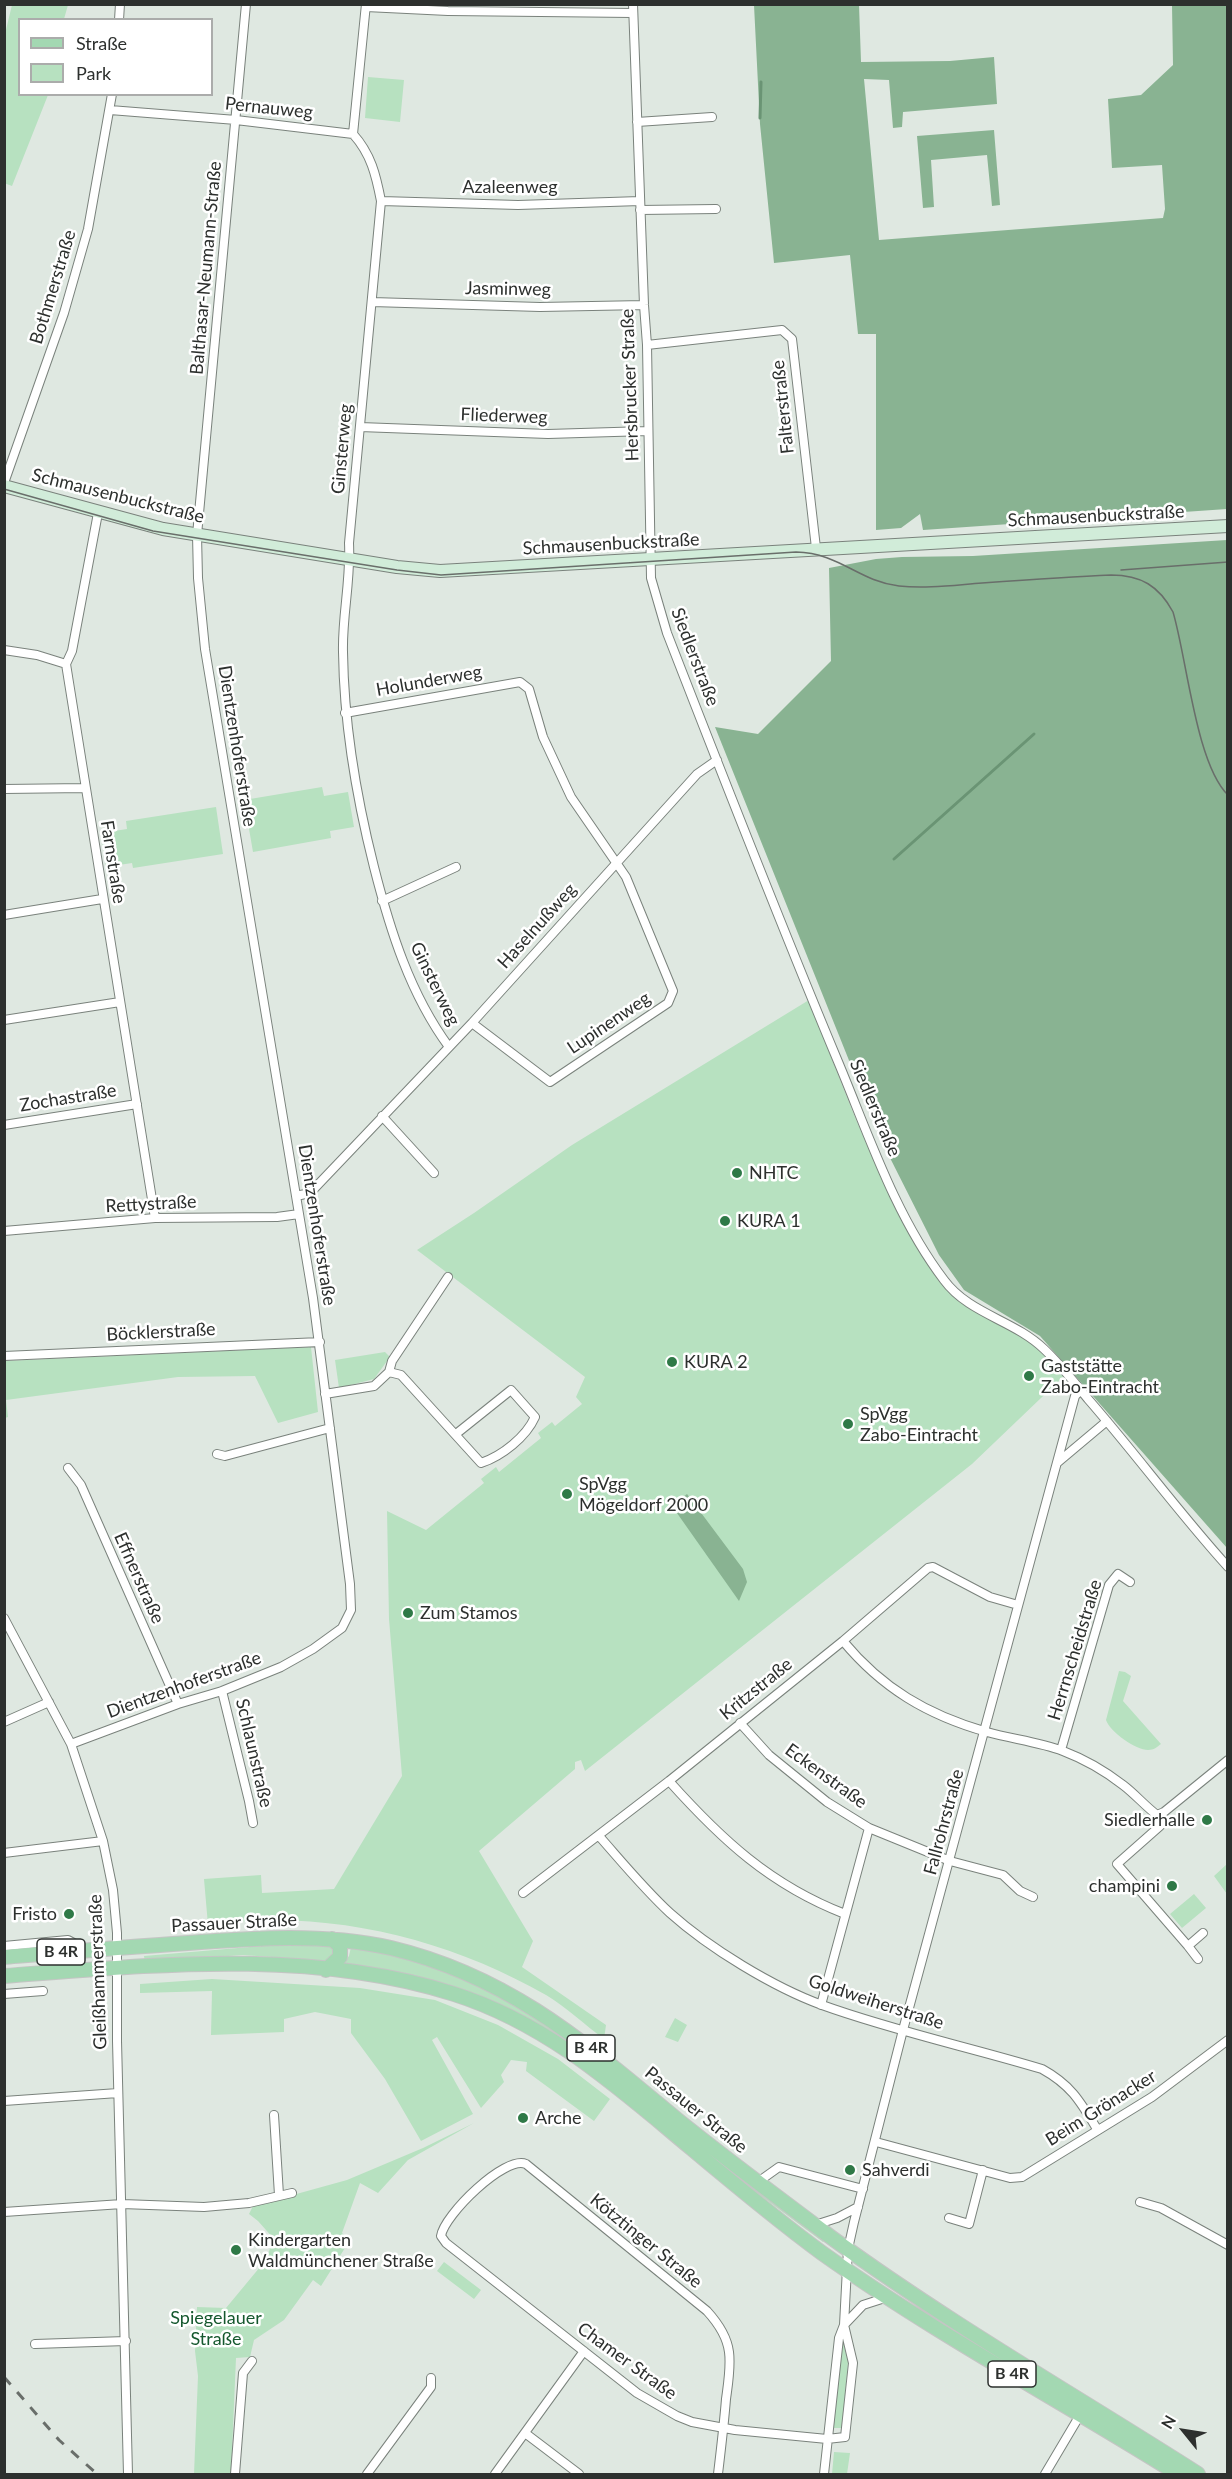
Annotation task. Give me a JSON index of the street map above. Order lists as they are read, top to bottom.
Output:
{
  "streets": {
    "main road": ["Passauer Straße", "B 4R"],
    "street": [
      "Pernauweg",
      "Azaleenweg",
      "Balthasar-Neumann-Straße",
      "Bothmerstraße",
      "Jasminweg",
      "Hersbrucker Straße",
      "Falterstraße",
      "Fliederweg",
      "Ginsterweg",
      "Schmausenbuckstraße",
      "Siedlerstraße",
      "Holunderweg",
      "Dientzenhoferstraße",
      "Farnstraße",
      "Haselnußweg",
      "Lupinenweg",
      "Zochastraße",
      "Rettystraße",
      "Böcklerstraße",
      "Effnerstraße",
      "Herrnscheidstraße",
      "Kritzstraße",
      "Schlaunstraße",
      "Eckenstraße",
      "Fallrohrstraße",
      "Gleißhammerstraße",
      "Goldweiherstraße",
      "Beim Grönacker",
      "Kötztinger Straße",
      "Chamer Straße"
    ]
  },
  "crossings": [
    ["Pernauweg", "Balthasar-Neumann-Straße"],
    ["Pernauweg", "Bothmerstraße"],
    ["Pernauweg", "Ginsterweg"],
    ["Azaleenweg", "Hersbrucker Straße"],
    ["Azaleenweg", "Ginsterweg"],
    ["Balthasar-Neumann-Straße", "Schmausenbuckstraße"],
    ["Balthasar-Neumann-Straße", "Dientzenhoferstraße"],
    ["Bothmerstraße", "Schmausenbuckstraße"],
    ["Jasminweg", "Hersbrucker Straße"],
    ["Jasminweg", "Ginsterweg"],
    ["Hersbrucker Straße", "Falterstraße"],
    ["Hersbrucker Straße", "Fliederweg"],
    ["Hersbrucker Straße", "Schmausenbuckstraße"],
    ["Hersbrucker Straße", "Siedlerstraße"],
    ["Falterstraße", "Schmausenbuckstraße"],
    ["Fliederweg", "Ginsterweg"],
    ["Ginsterweg", "Schmausenbuckstraße"],
    ["Ginsterweg", "Holunderweg"],
    ["Ginsterweg", "Haselnußweg"],
    ["Schmausenbuckstraße", "Siedlerstraße"],
    ["Schmausenbuckstraße", "Dientzenhoferstraße"],
    ["Schmausenbuckstraße", "Farnstraße"],
    ["Siedlerstraße", "Haselnußweg"],
    ["Siedlerstraße", "Fallrohrstraße"],
    ["Holunderweg", "Haselnußweg"],
    ["Holunderweg", "Lupinenweg"],
    ["Dientzenhoferstraße", "Haselnußweg"],
    ["Dientzenhoferstraße", "Rettystraße"],
    ["Dientzenhoferstraße", "Böcklerstraße"],
    ["Dientzenhoferstraße", "Effnerstraße"],
    ["Dientzenhoferstraße", "Schlaunstraße"],
    ["Dientzenhoferstraße", "Gleißhammerstraße"],
    ["Farnstraße", "Zochastraße"],
    ["Farnstraße", "Rettystraße"],
    ["Haselnußweg", "Lupinenweg"],
    ["Kritzstraße", "Eckenstraße"],
    ["Kritzstraße", "Fallrohrstraße"],
    ["Kritzstraße", "Goldweiherstraße"],
    ["Eckenstraße", "Fallrohrstraße"],
    ["Fallrohrstraße", "Passauer Straße"],
    ["Fallrohrstraße", "Goldweiherstraße"],
    ["Fallrohrstraße", "Beim Grönacker"],
    ["Fallrohrstraße", "Chamer Straße"],
    ["Passauer Straße", "B 4R"],
    ["Passauer Straße", "Gleißhammerstraße"],
    ["B 4R", "Gleißhammerstraße"],
    ["Goldweiherstraße", "Beim Grönacker"],
    ["Kötztinger Straße", "Chamer Straße"]
  ],
  "parks": ["Spiegelauer Straße"],
  "places": [
    "NHTC",
    "KURA 1",
    "KURA 2",
    "Gaststätte Zabo-Eintracht",
    "SpVgg Zabo-Eintracht",
    "SpVgg Mögeldorf 2000",
    "Zum Stamos",
    "Siedlerhalle",
    "champini",
    "Fristo",
    "Arche",
    "Sahverdi",
    "Kindergarten Waldmünchener Straße"
  ],
  "legend": ["Straße", "Park"],
  "north": "top left"
}
